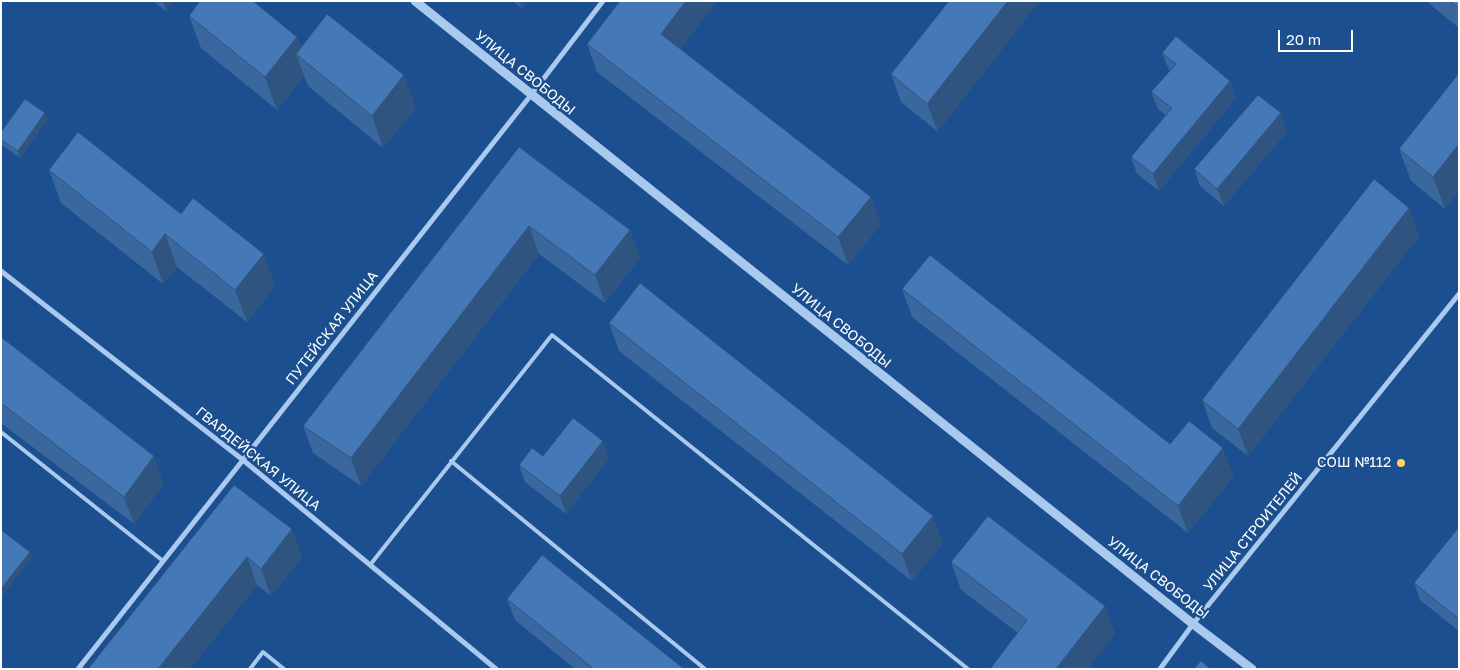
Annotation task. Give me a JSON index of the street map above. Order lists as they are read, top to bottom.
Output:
{
  "streets": {
    "street": [
      "УЛИЦА СВОБОДЫ",
      "ПУТЕЙСКАЯ УЛИЦА",
      "ГВАРДЕЙСКАЯ УЛИЦА",
      "УЛИЦА СТРОИТЕЛЕЙ"
    ]
  },
  "crossings": [
    ["УЛИЦА СВОБОДЫ", "ПУТЕЙСКАЯ УЛИЦА"],
    ["УЛИЦА СВОБОДЫ", "УЛИЦА СТРОИТЕЛЕЙ"],
    ["ПУТЕЙСКАЯ УЛИЦА", "ГВАРДЕЙСКАЯ УЛИЦА"]
  ],
  "places": ["СОШ №112"],
  "scale_bar": "20 m"
}
